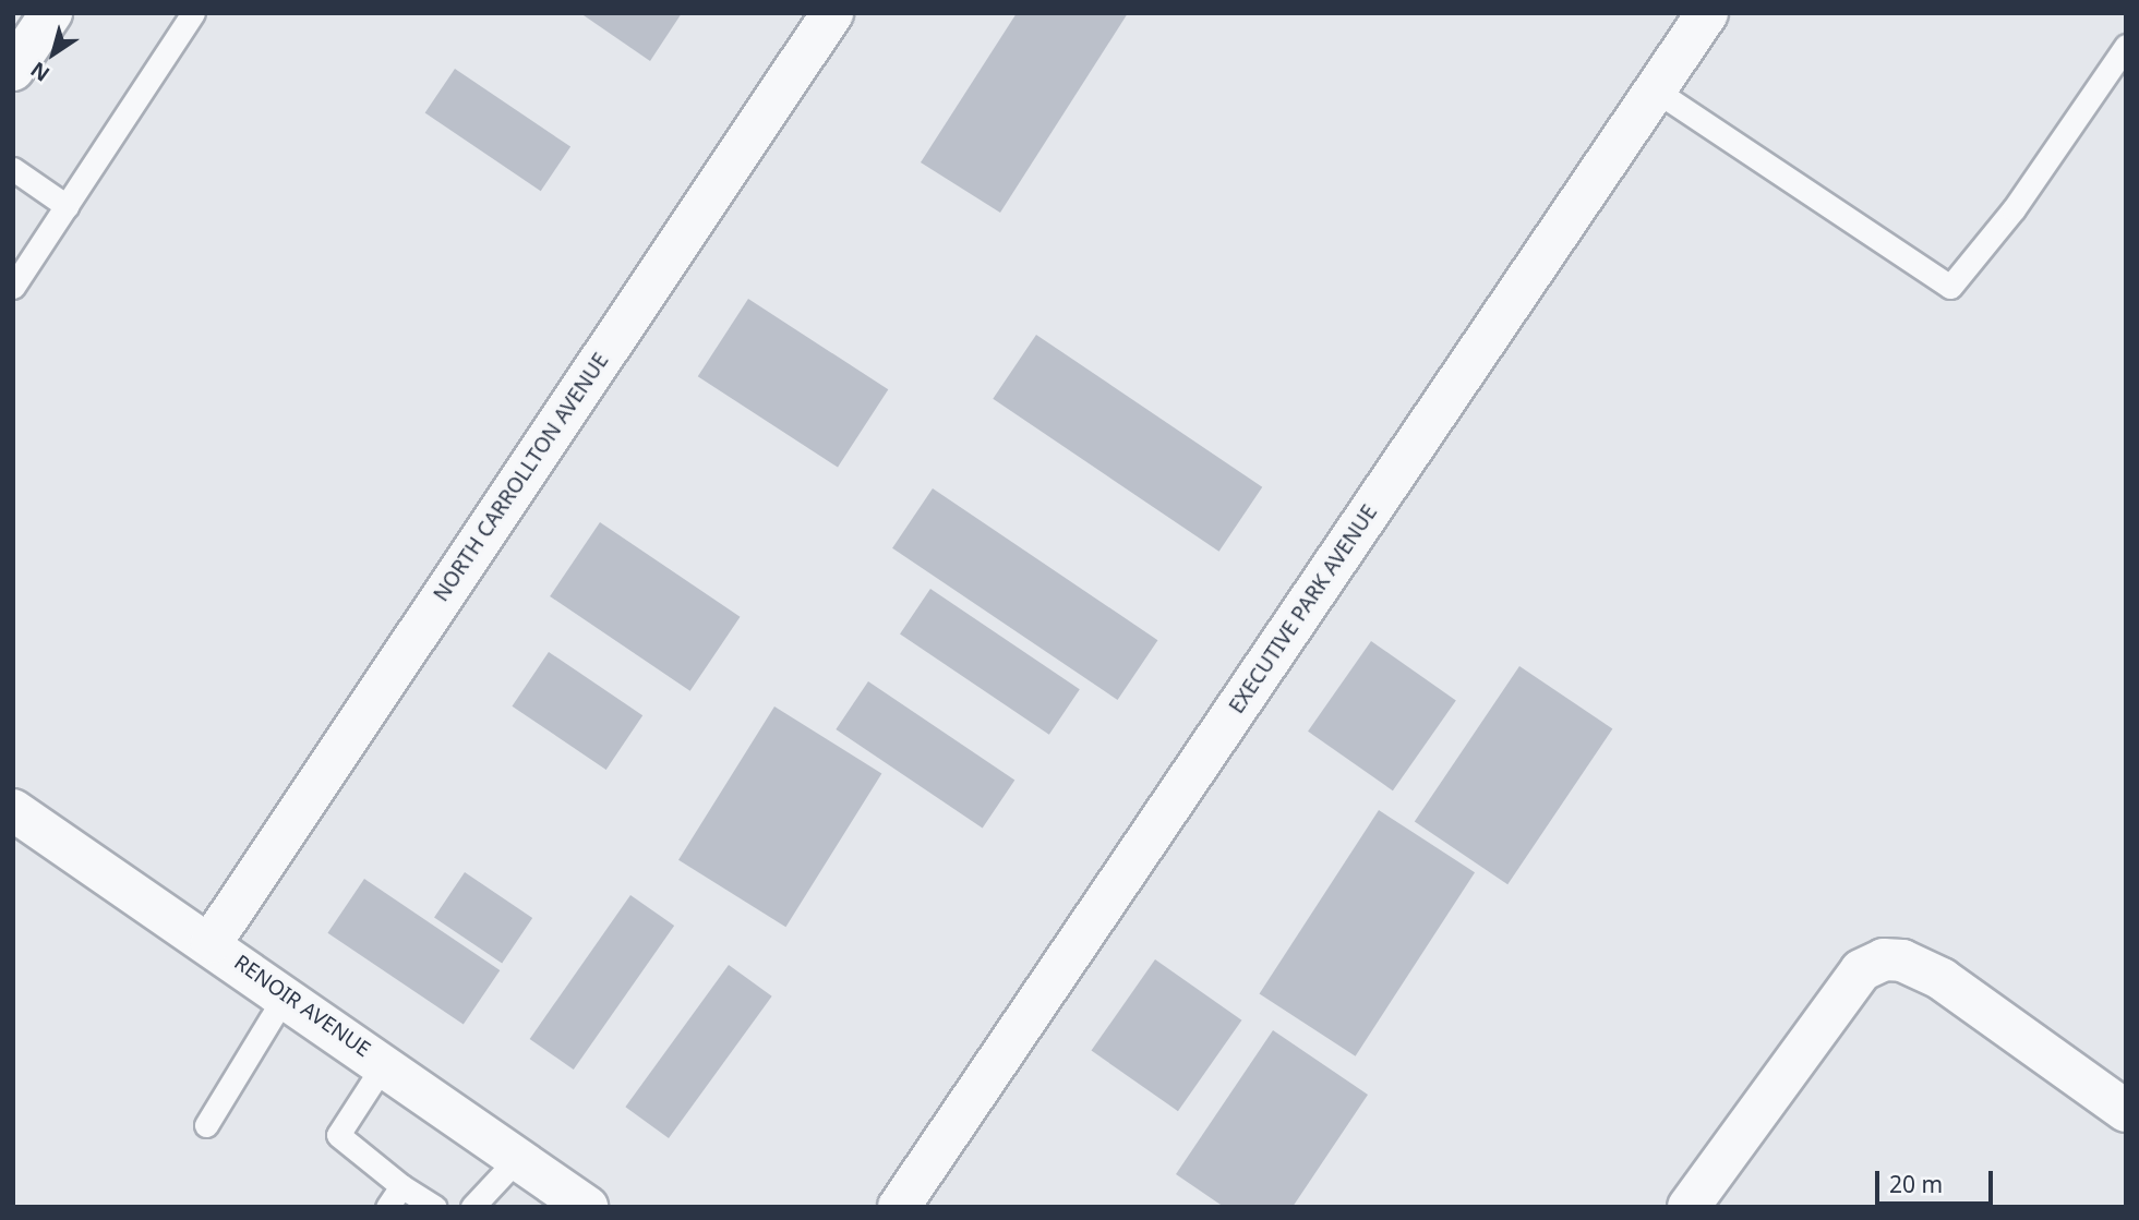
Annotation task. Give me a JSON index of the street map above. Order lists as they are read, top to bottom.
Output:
{
  "streets": {
    "street": ["NORTH CARROLLTON AVENUE", "EXECUTIVE PARK AVENUE", "RENOIR AVENUE"]
  },
  "crossings": [
    ["NORTH CARROLLTON AVENUE", "RENOIR AVENUE"]
  ],
  "scale_bar": "20 m",
  "north": "bottom left"
}
